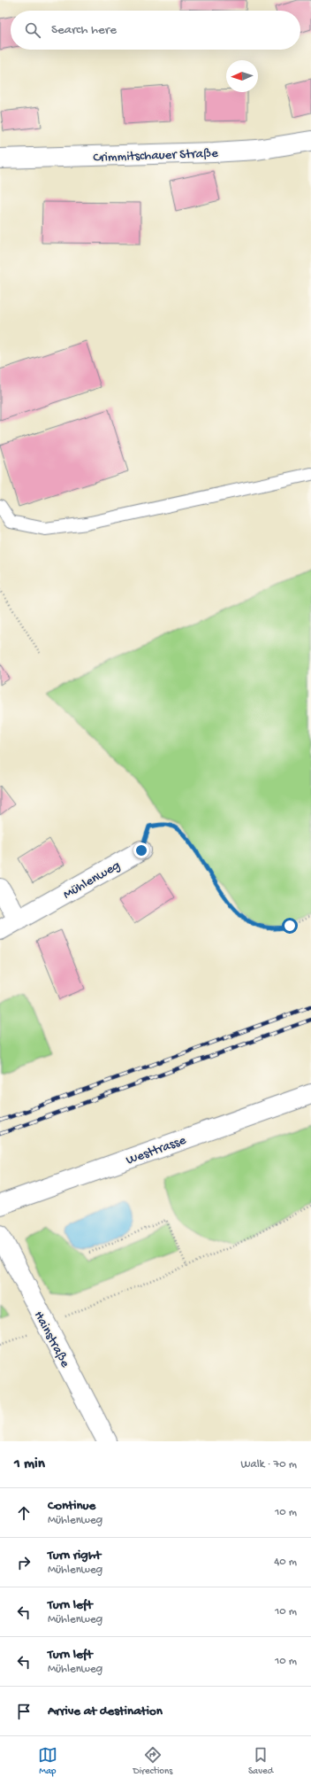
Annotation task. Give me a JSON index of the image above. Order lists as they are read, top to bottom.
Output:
{
  "streets": {
    "street": [
      "Crimmitschauer Straße",
      "Mühlenweg",
      "Westtrasse",
      "Hainstraße"
    ]
  },
  "north": "left",
  "page": {
    "search": "Search here",
    "heading": ["1 min", "Walk · 70 m"],
    "list": [
      ["Continue", "Mühlenweg", "10 m"],
      ["Turn right", "Mühlenweg", "40 m"],
      ["Turn left", "Mühlenweg", "10 m"],
      ["Turn left", "Mühlenweg", "10 m"],
      "Arrive at destination"
    ],
    "nav": ["Map", "Directions", "Saved"]
  }
}
